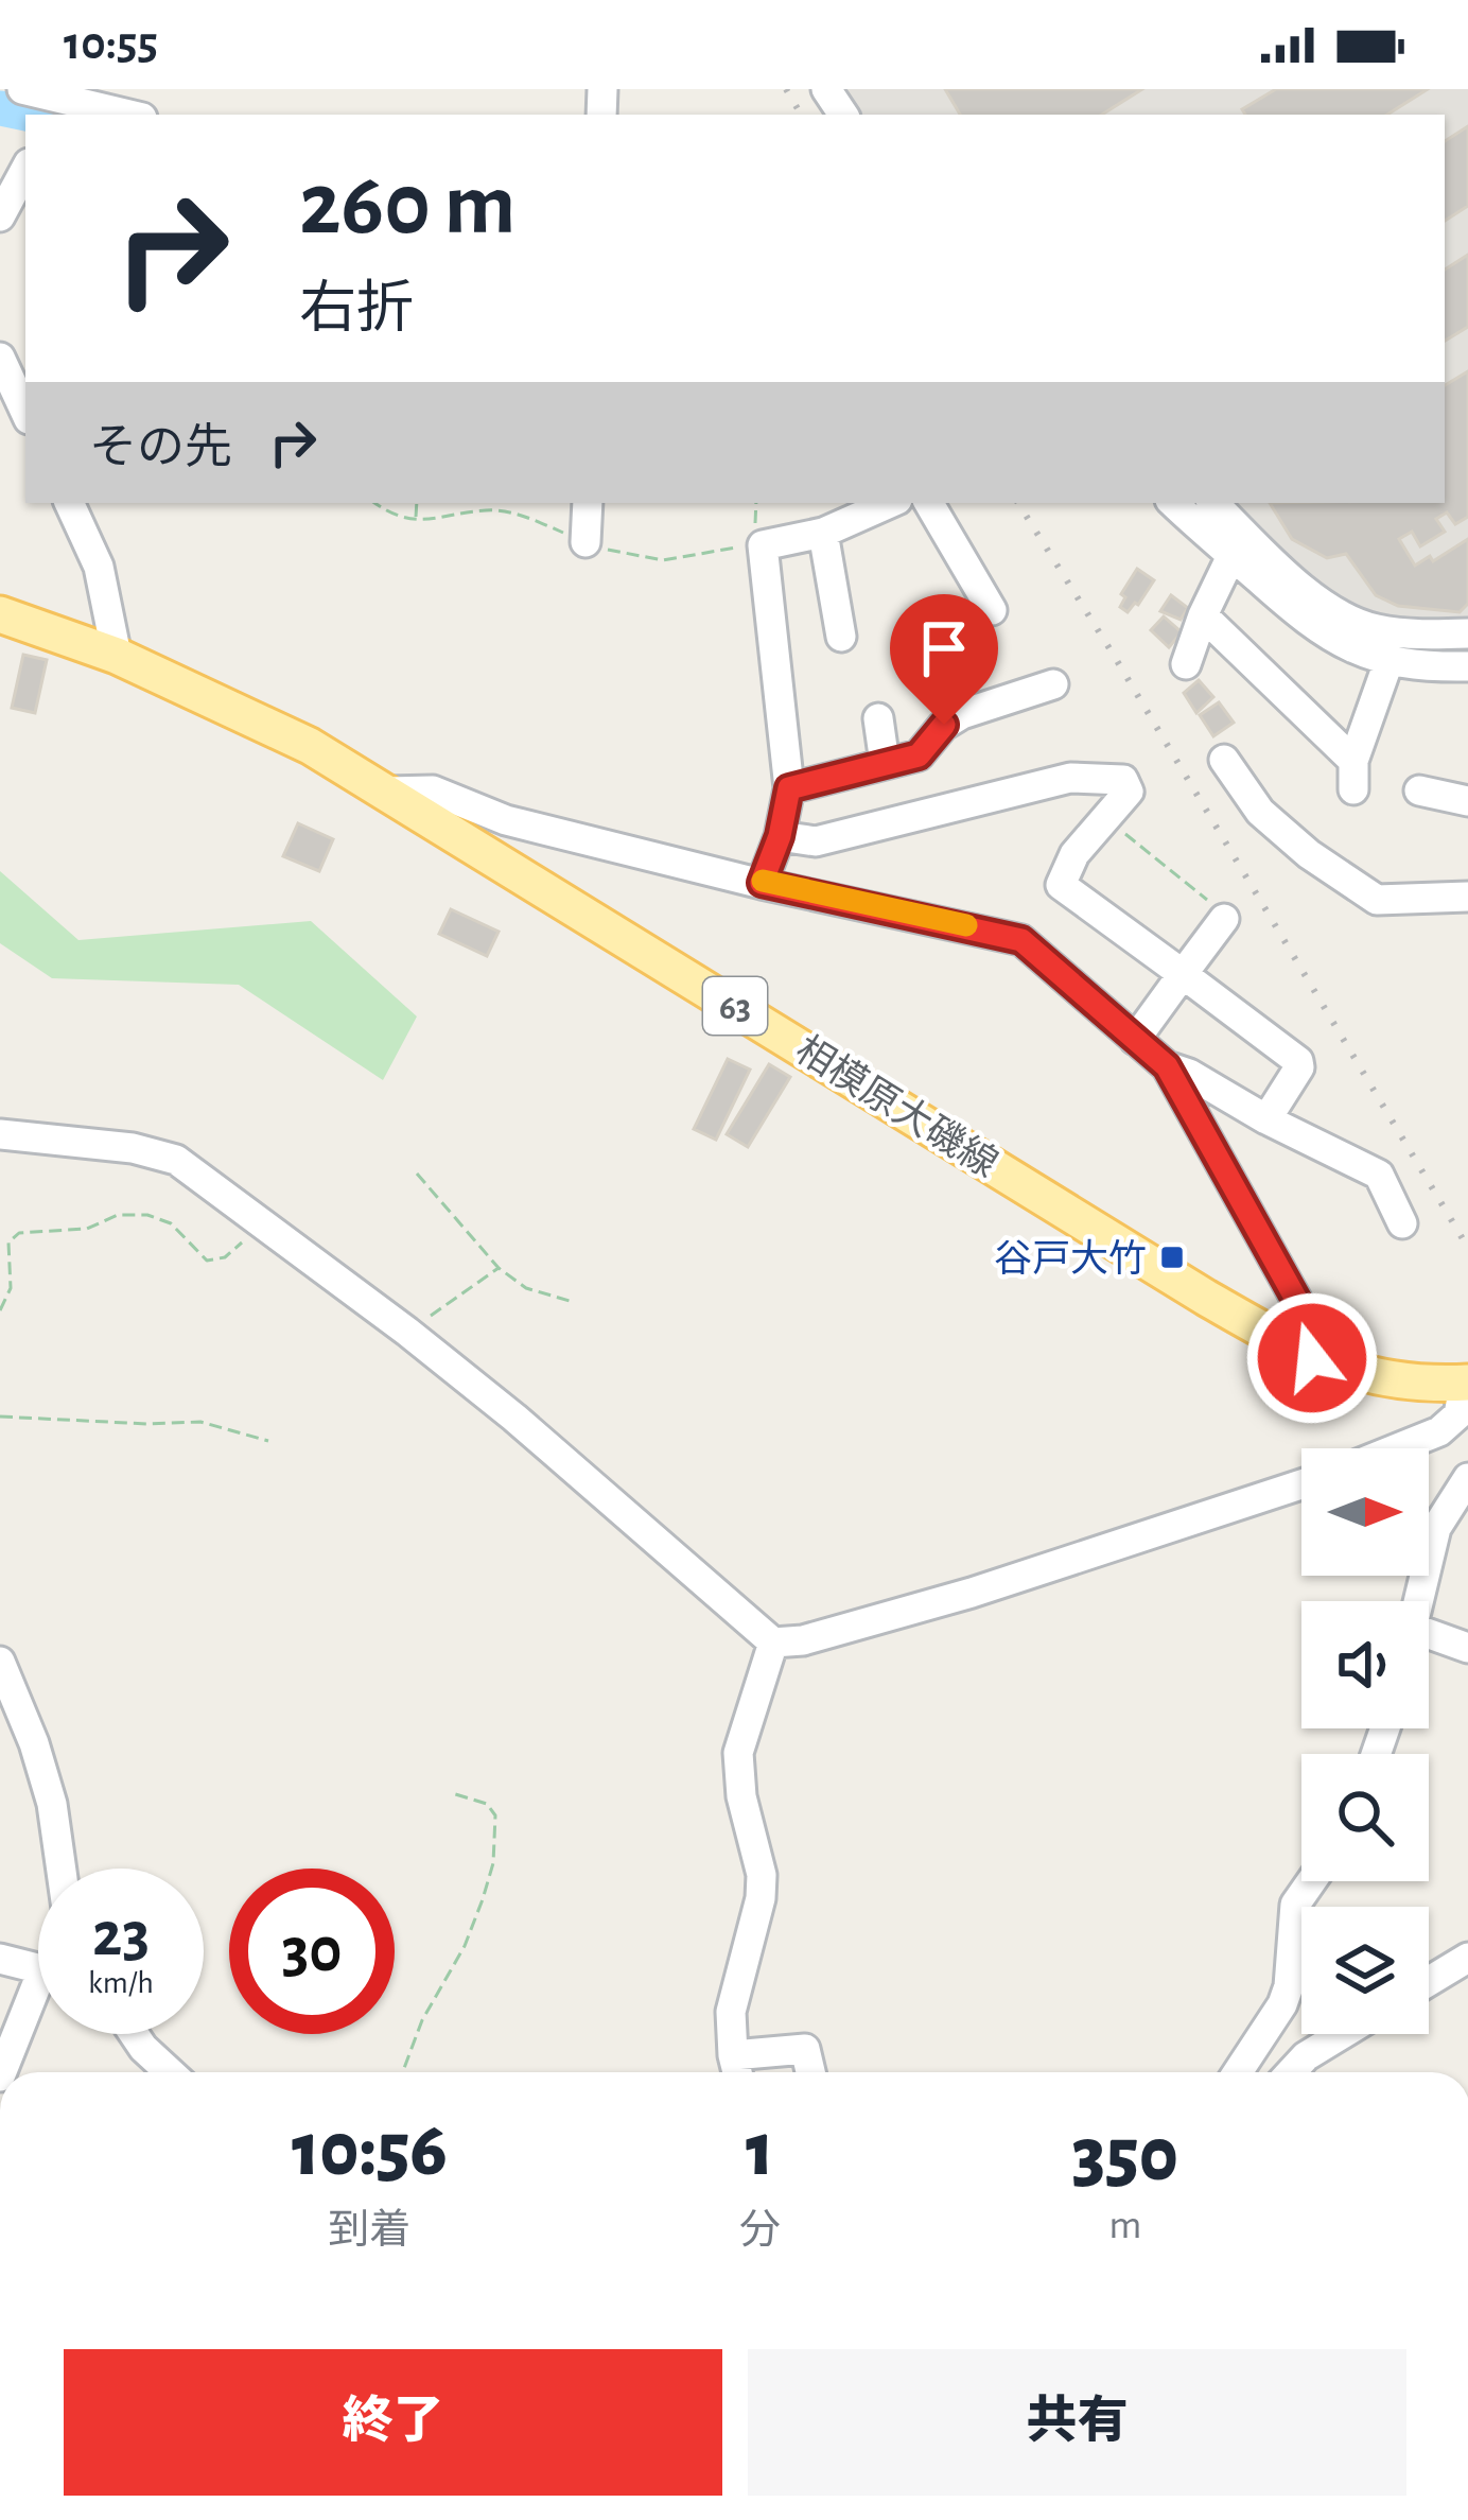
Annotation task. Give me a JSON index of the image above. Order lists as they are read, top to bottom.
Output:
{
  "streets": {
    "main road": ["63", "相模原大磯線"]
  },
  "places": {
    "transit": ["谷戸大竹"]
  },
  "north": "right",
  "page": {
    "status": "10:55",
    "turn": ["260 m", "右折"],
    "then": "その先",
    "speed": "23 km/h",
    "limit": "30",
    "eta": [
      "10:56",
      "到着",
      "1",
      "分",
      "350",
      "m"
    ],
    "buttons": ["終了", "共有"]
  }
}
